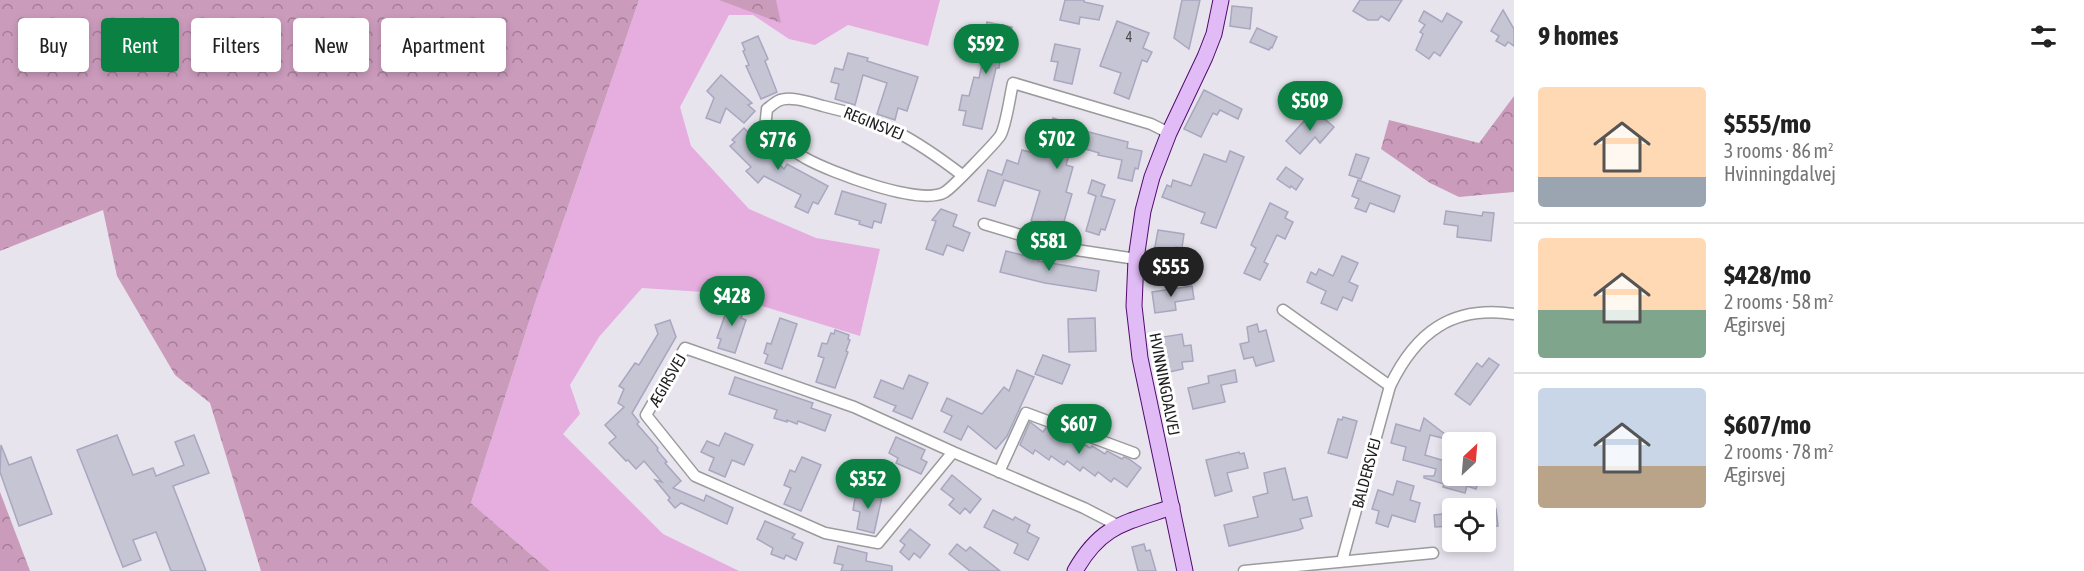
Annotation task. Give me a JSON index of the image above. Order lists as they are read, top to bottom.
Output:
{
  "streets": {
    "street": [
      "REGINSVEJ",
      "ÆGIRSVEJ",
      "HVINNINGDALVEJ",
      "BALDERSVEJ"
    ]
  },
  "crossings": [
    ["REGINSVEJ", "HVINNINGDALVEJ"]
  ],
  "house_numbers": ["4"],
  "north": "top right",
  "page": {
    "heading": "9 homes",
    "chip": [
      "Buy",
      "Rent",
      "Filters",
      "New",
      "Apartment"
    ],
    "price": [
      "$592",
      "$509",
      "$702",
      "$776",
      "$581",
      "$555",
      "$428",
      "$607",
      "$352"
    ],
    "list": [
      {
        "name": "$555/mo",
        "note": "3 rooms · 86 m² · Hvinningdalvej"
      },
      {
        "name": "$428/mo",
        "note": "2 rooms · 58 m² · Ægirsvej"
      },
      {
        "name": "$607/mo",
        "note": "2 rooms · 78 m² · Ægirsvej"
      }
    ]
  }
}
